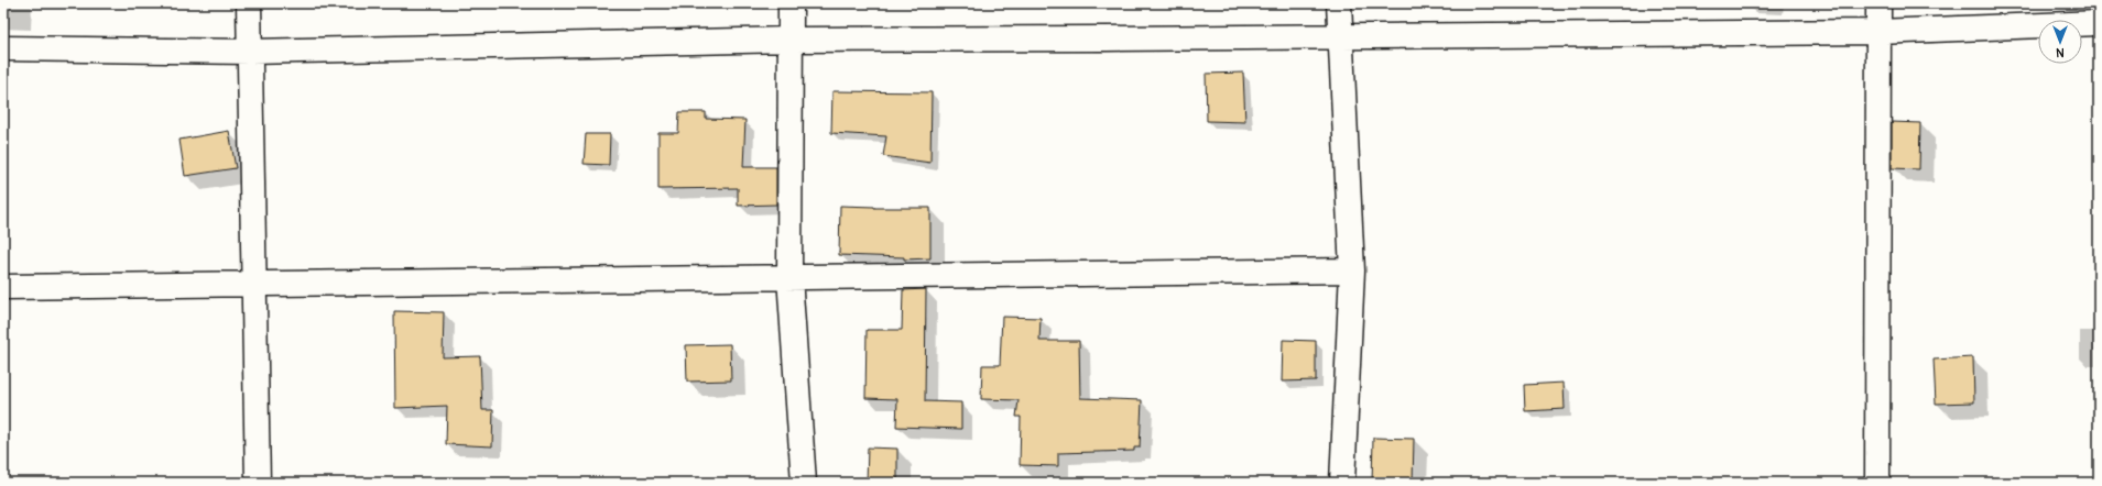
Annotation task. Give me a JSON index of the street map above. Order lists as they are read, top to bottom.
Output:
{
  "north": "bottom"
}
